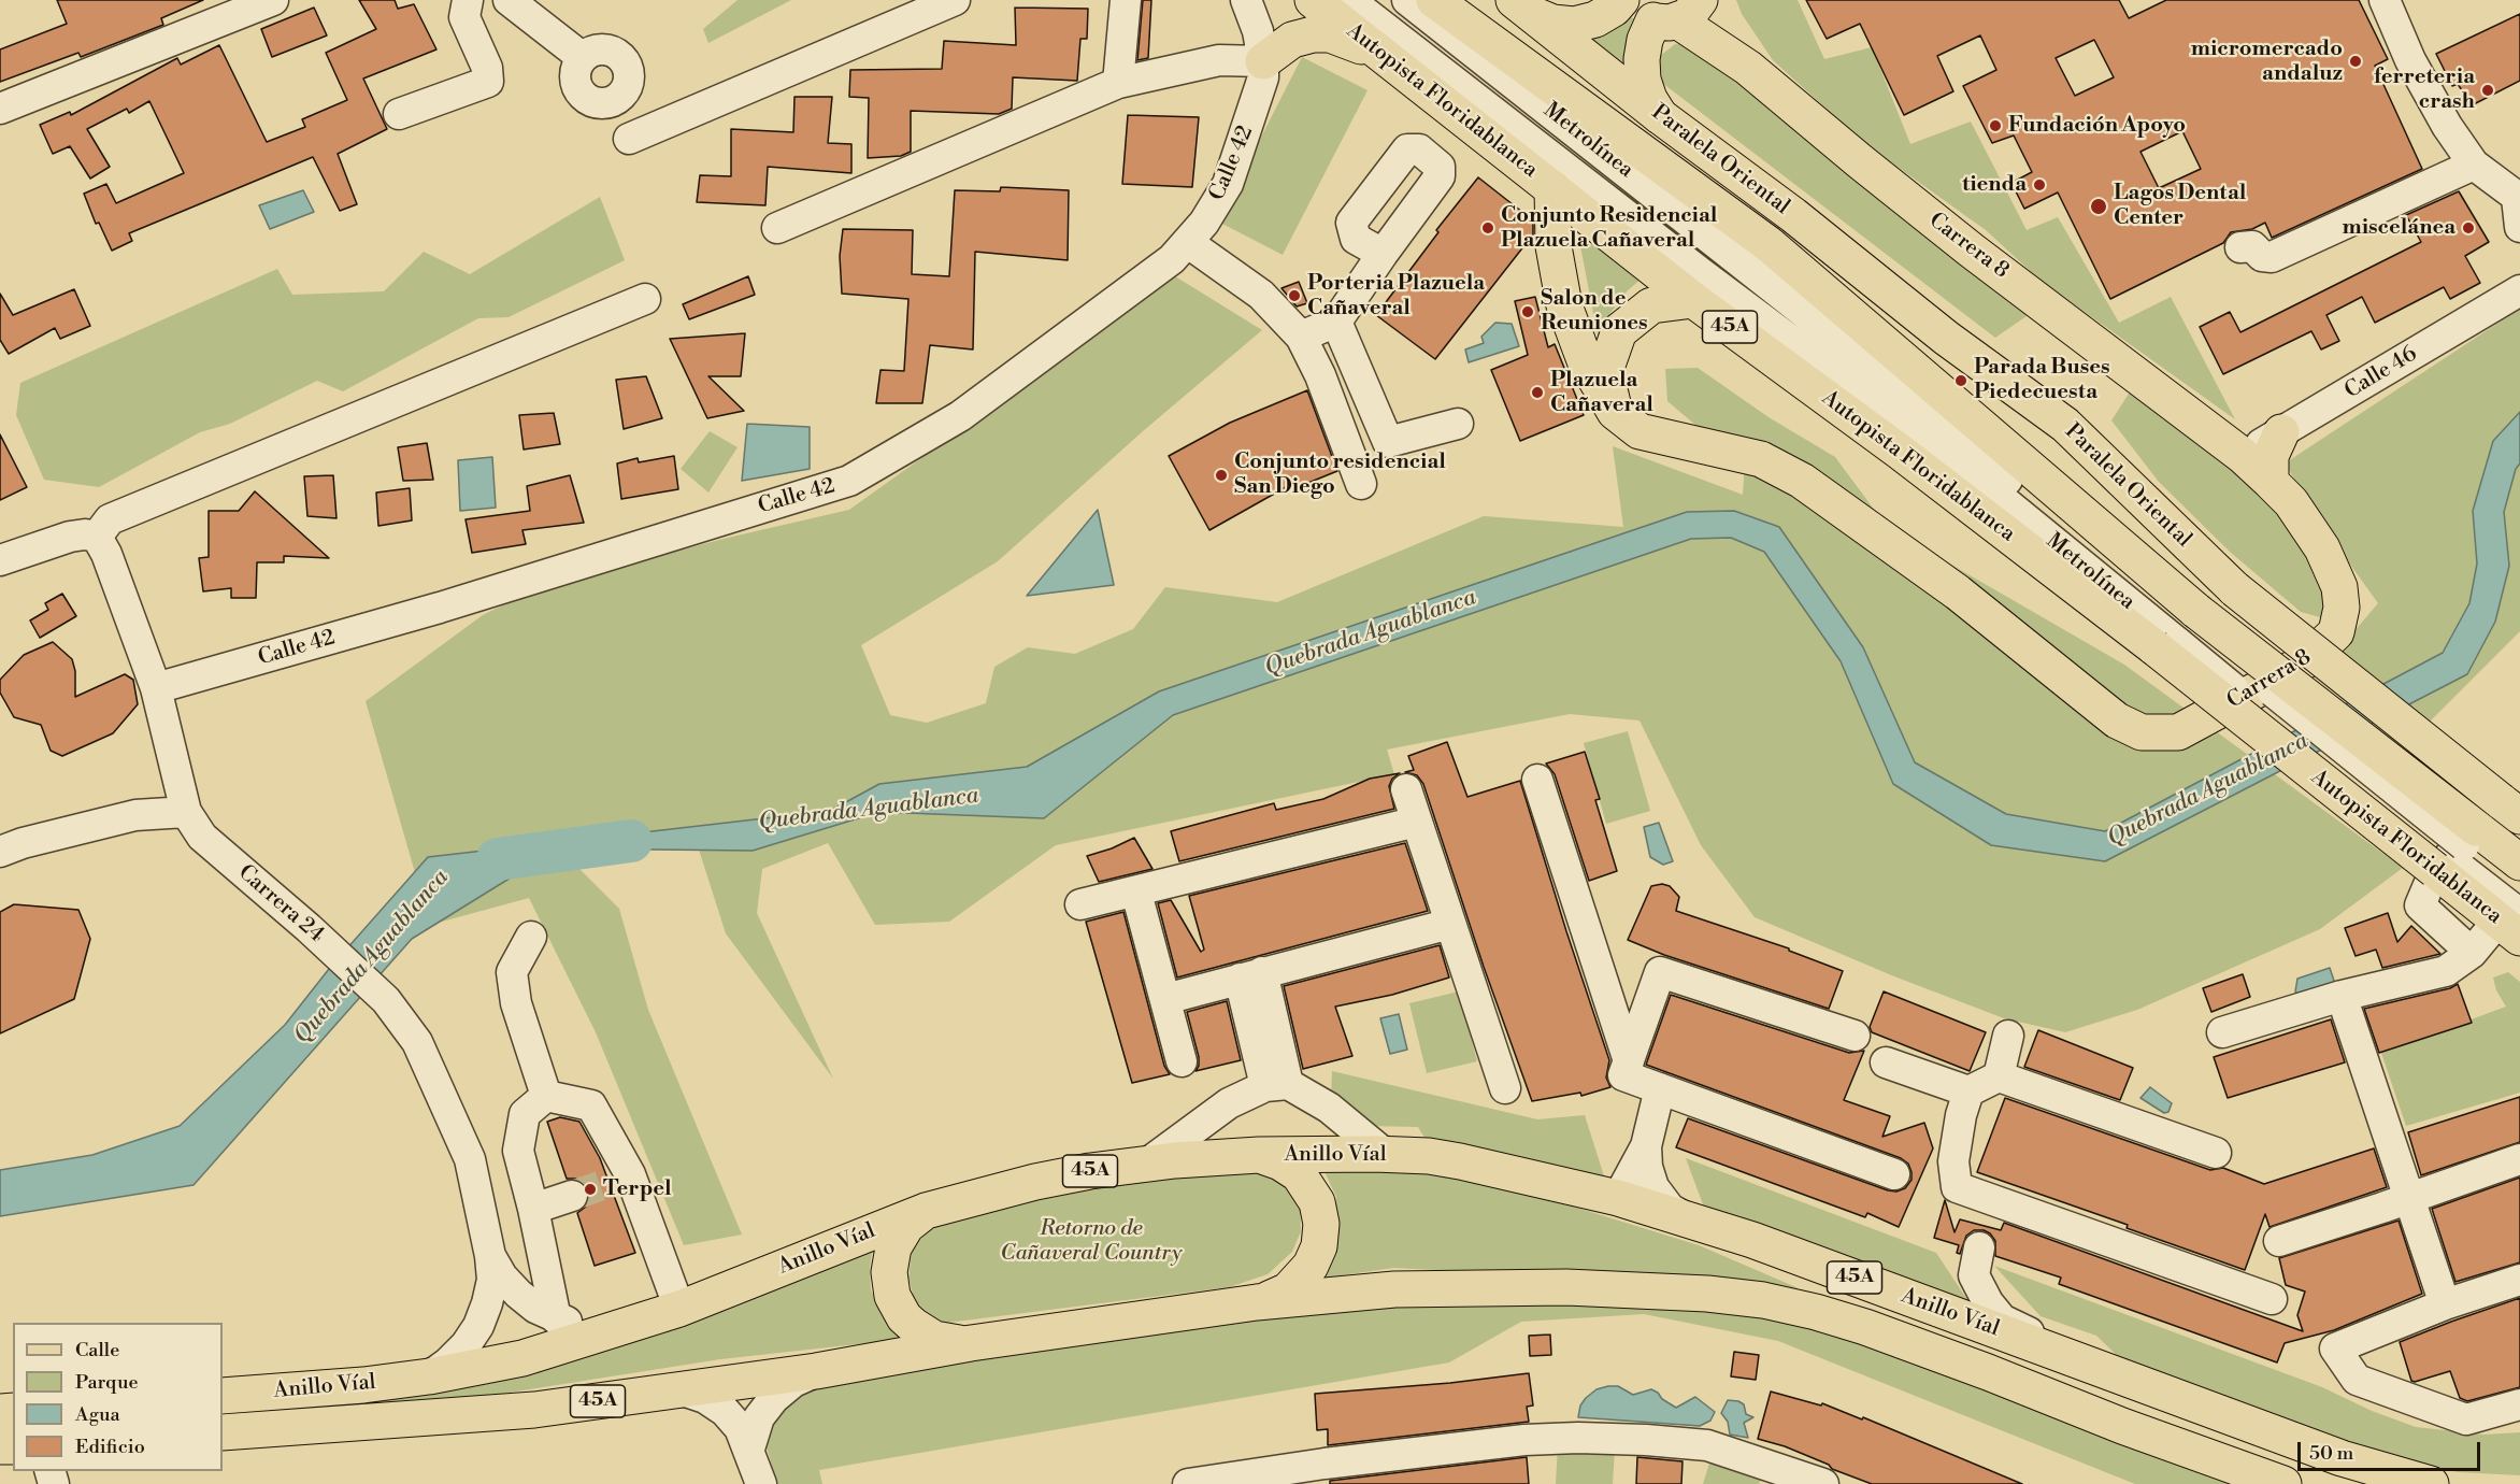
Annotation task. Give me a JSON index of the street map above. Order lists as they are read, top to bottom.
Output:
{
  "streets": {
    "main road": [
      "Autopista Floridablanca",
      "Paralela Oriental",
      "Carrera 8",
      "45A",
      "Anillo Víal"
    ],
    "street": [
      "Metrolínea",
      "Calle 42",
      "Calle 46",
      "Carrera 24"
    ]
  },
  "crossings": [
    ["Autopista Floridablanca", "Metrolínea"],
    ["Autopista Floridablanca", "Carrera 8"],
    ["Calle 42", "Carrera 24"],
    ["Carrera 8", "Calle 46"],
    ["Carrera 24", "Anillo Víal"]
  ],
  "water": ["Quebrada Aguablanca"],
  "parks": ["Retorno de Cañaveral Country"],
  "places": [
    "micromercado andaluz",
    "ferreteria crash",
    "Fundación Apoyo",
    "tienda",
    "Lagos Dental Center",
    "Conjunto Residencial Plazuela Cañaveral",
    "miscelánea",
    "Porteria Plazuela Cañaveral",
    "Salon de Reuniones",
    "Parada Buses Piedecuesta",
    "Plazuela Cañaveral",
    "Conjunto residencial San Diego",
    "Terpel"
  ],
  "legend": [
    "Calle",
    "Parque",
    "Agua",
    "Edificio"
  ],
  "scale_bar": "50 m"
}
